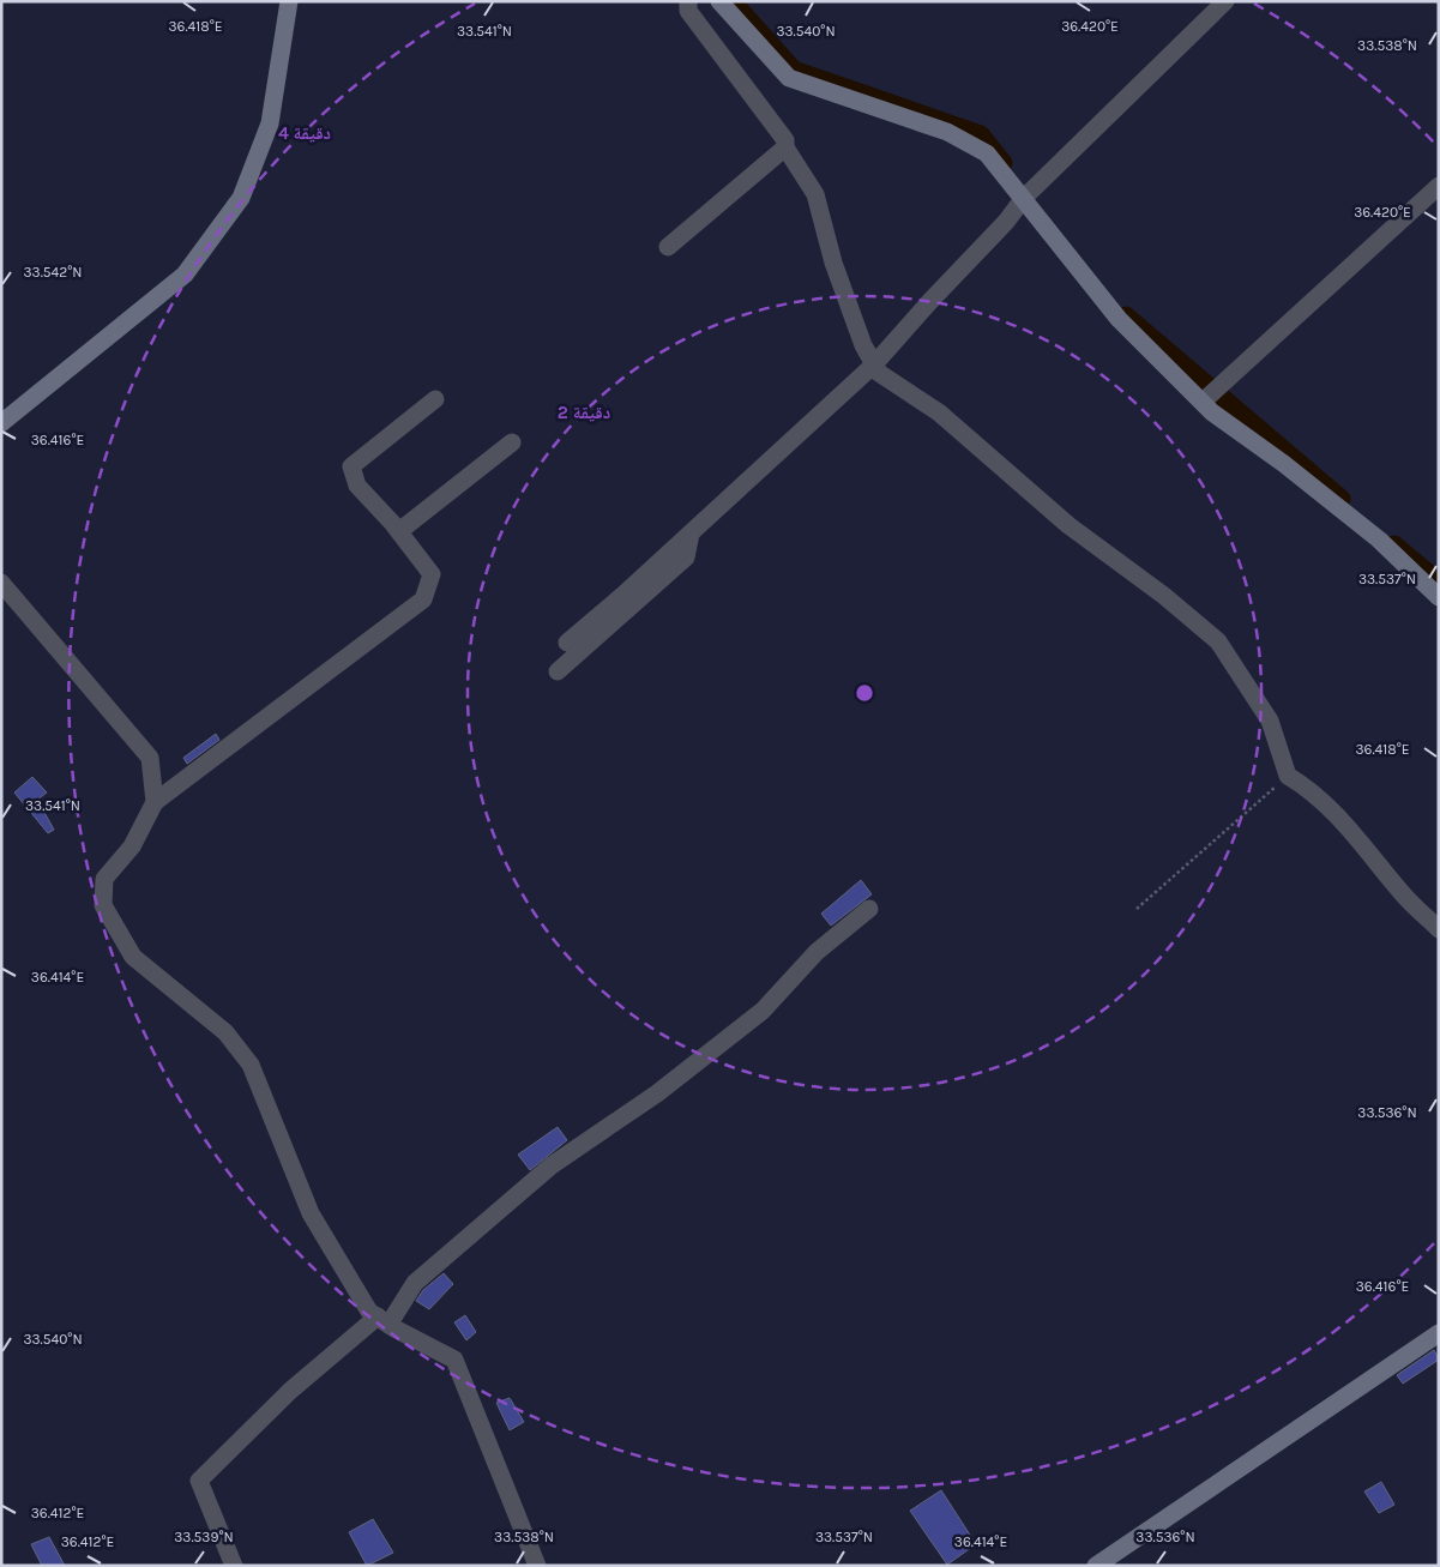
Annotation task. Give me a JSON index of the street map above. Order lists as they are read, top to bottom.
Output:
{
  "coordinates": [
    "36.418°E",
    "36.420°E",
    "33.540°N",
    "33.541°N",
    "33.538°N",
    "33.542°N",
    "36.416°E",
    "33.537°N",
    "36.414°E",
    "33.536°N",
    "36.412°E",
    "33.539°N"
  ],
  "rings": ["4 دقيقة", "2 دقيقة"]
}
